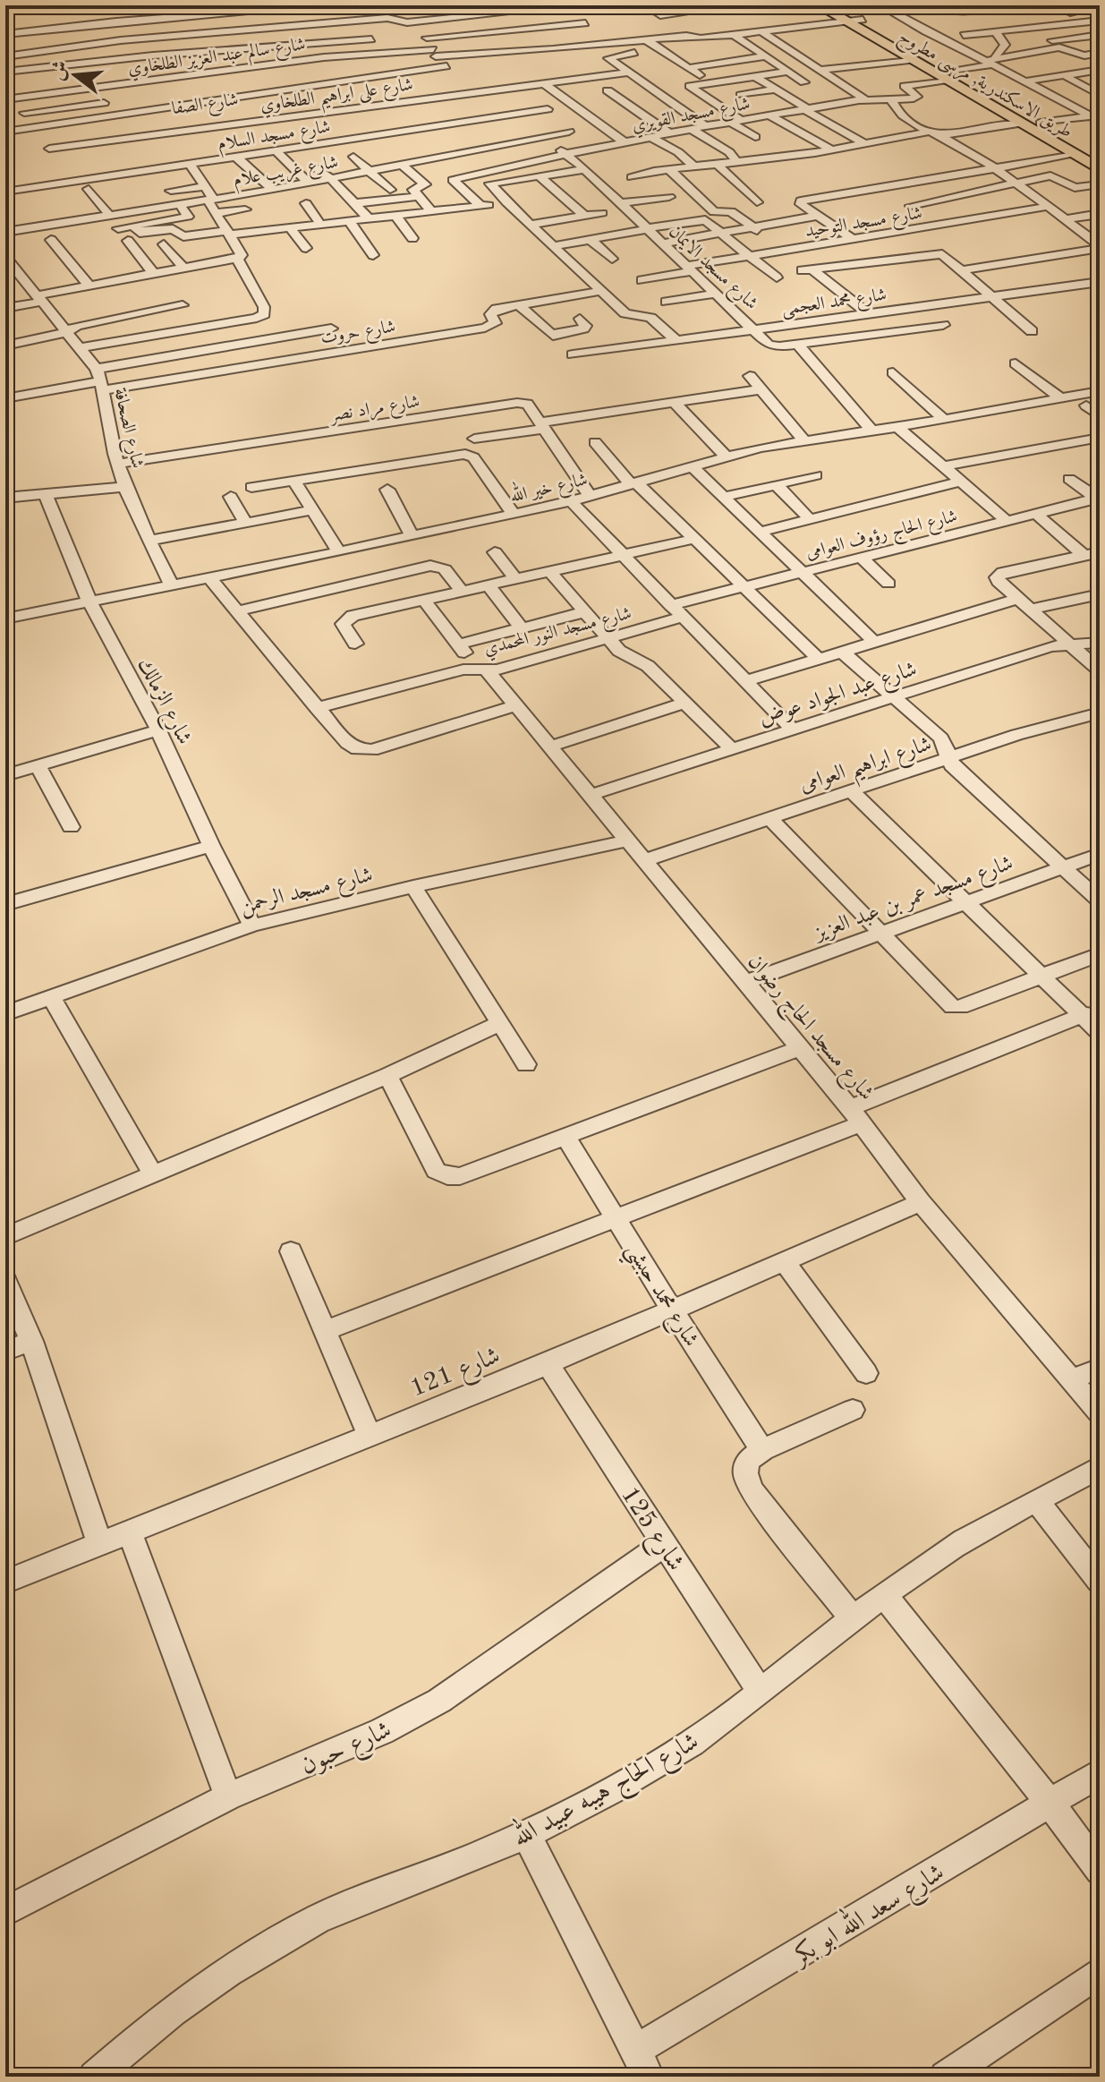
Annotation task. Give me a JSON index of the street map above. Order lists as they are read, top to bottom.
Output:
{
  "streets": {
    "main road": ["طريق الاسكندرية, مرسى مطروح"],
    "street": [
      "شارع سالم عبد العزيز الطلخاوي",
      "شارع على ابراهيم الطلخاوي",
      "شارع الصفا",
      "شارع مسجد القويري",
      "شارع مسجد السلام",
      "شارع غريب علام",
      "شارع مسجد التوحيد",
      "شارع مسجد الايمان",
      "شارع محمد العجمى",
      "شارع حروت",
      "شارع مراد نصر",
      "شارع الصحافة",
      "شارع خير الله",
      "شارع الحاج رؤوف العوامى",
      "شارع مسجد النور المحمدي",
      "شارع عبد الجواد عوض",
      "شارع الزمالك",
      "شارع ابراهيم العوامى",
      "شارع مسجد الرحمن",
      "شارع مسجد عمر بن عبد العزيز",
      "شارع مسجد الحاج رضوان",
      "شارع محمد حبشي",
      "شارع 121",
      "شارع 125",
      "شارع حبون",
      "شارع الحاج هيبه عبيد الله",
      "شارع سعد الله ابو بكر"
    ]
  },
  "crossings": [
    ["شارع سالم عبد العزيز الطلخاوي", "طريق الاسكندرية, مرسى مطروح"],
    ["شارع على ابراهيم الطلخاوي", "شارع الصفا"],
    ["شارع مسجد القويري", "شارع مسجد الايمان"],
    ["شارع مسجد السلام", "شارع غريب علام"],
    ["شارع مسجد السلام", "شارع مسجد الايمان"],
    ["شارع غريب علام", "شارع مسجد الايمان"],
    ["شارع مسجد التوحيد", "شارع مسجد الايمان"],
    ["شارع مسجد الايمان", "شارع محمد العجمى"],
    ["شارع حروت", "شارع الصحافة"],
    ["شارع مراد نصر", "شارع الصحافة"],
    ["شارع مراد نصر", "شارع خير الله"],
    ["شارع الصحافة", "شارع خير الله"],
    ["شارع خير الله", "شارع الزمالك"],
    ["شارع مسجد النور المحمدي", "شارع مسجد الحاج رضوان"],
    ["شارع عبد الجواد عوض", "شارع مسجد الحاج رضوان"],
    ["شارع الزمالك", "شارع مسجد الرحمن"],
    ["شارع ابراهيم العوامى", "شارع مسجد الحاج رضوان"],
    ["شارع مسجد الرحمن", "شارع مسجد الحاج رضوان"],
    ["شارع مسجد عمر بن عبد العزيز", "شارع مسجد الحاج رضوان"],
    ["شارع مسجد الحاج رضوان", "شارع 121"],
    ["شارع محمد حبشي", "شارع 121"],
    ["شارع 121", "شارع 125"],
    ["شارع 125", "شارع حبون"],
    ["شارع 125", "شارع الحاج هيبه عبيد الله"]
  ],
  "north": "left"
}
